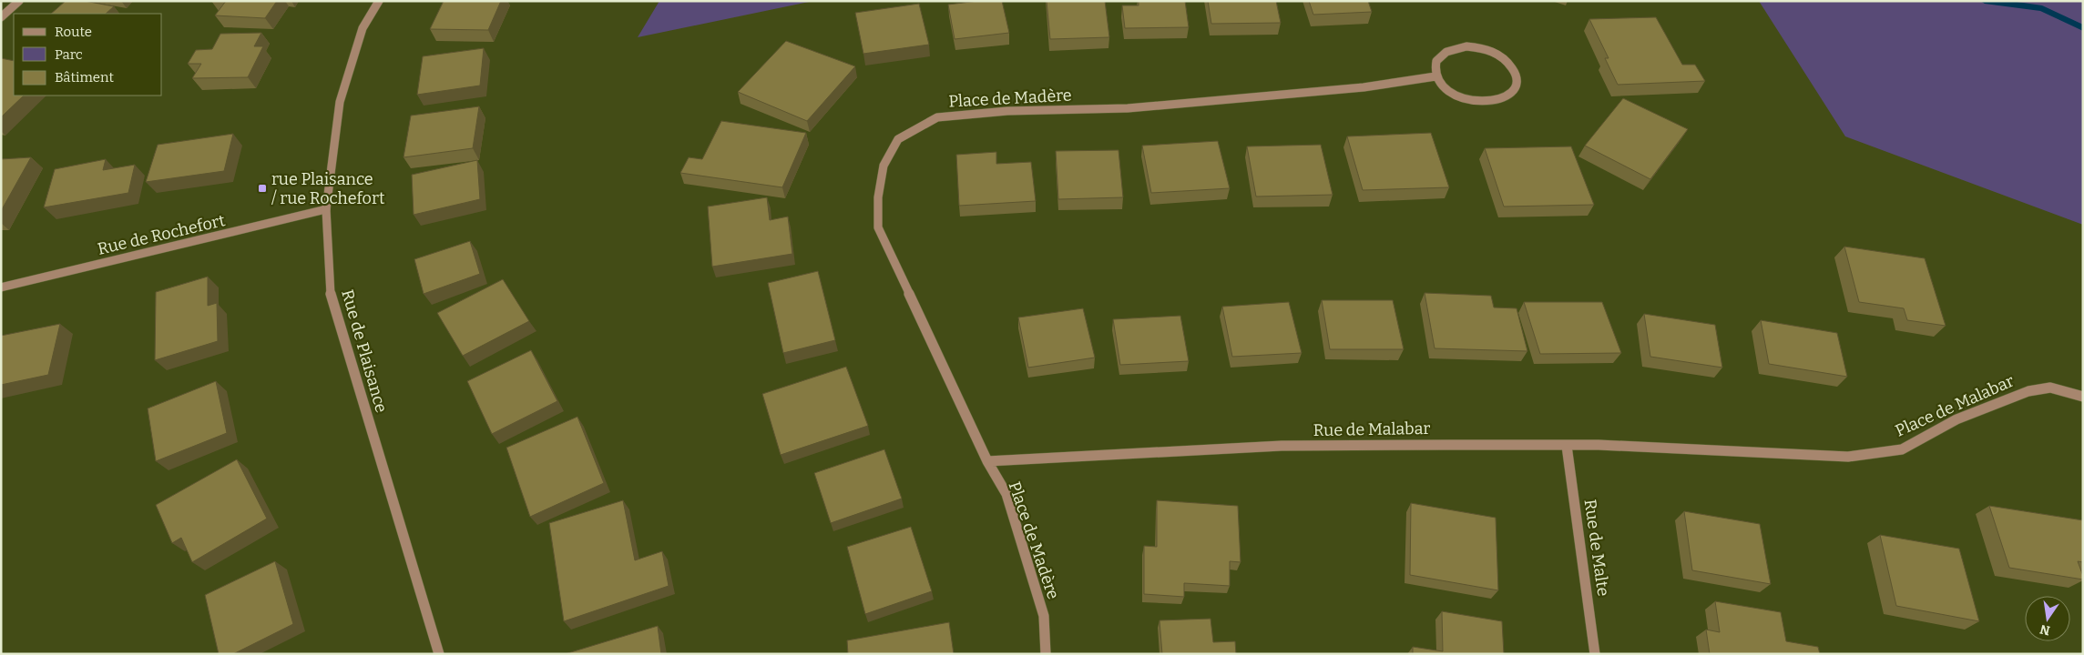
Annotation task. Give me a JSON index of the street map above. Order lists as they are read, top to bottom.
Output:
{
  "streets": {
    "street": [
      "Place de Madère",
      "Rue de Rochefort",
      "Rue de Plaisance",
      "Place de Malabar",
      "Rue de Malabar",
      "Rue de Malte"
    ]
  },
  "crossings": [
    ["Place de Madère", "Rue de Malabar"],
    ["Rue de Rochefort", "Rue de Plaisance"],
    ["Place de Malabar", "Rue de Malabar"],
    ["Rue de Malabar", "Rue de Malte"]
  ],
  "places": {
    "transit": ["rue Plaisance / rue Rochefort"]
  },
  "legend": ["Route", "Parc", "Bâtiment"],
  "north": "bottom"
}
